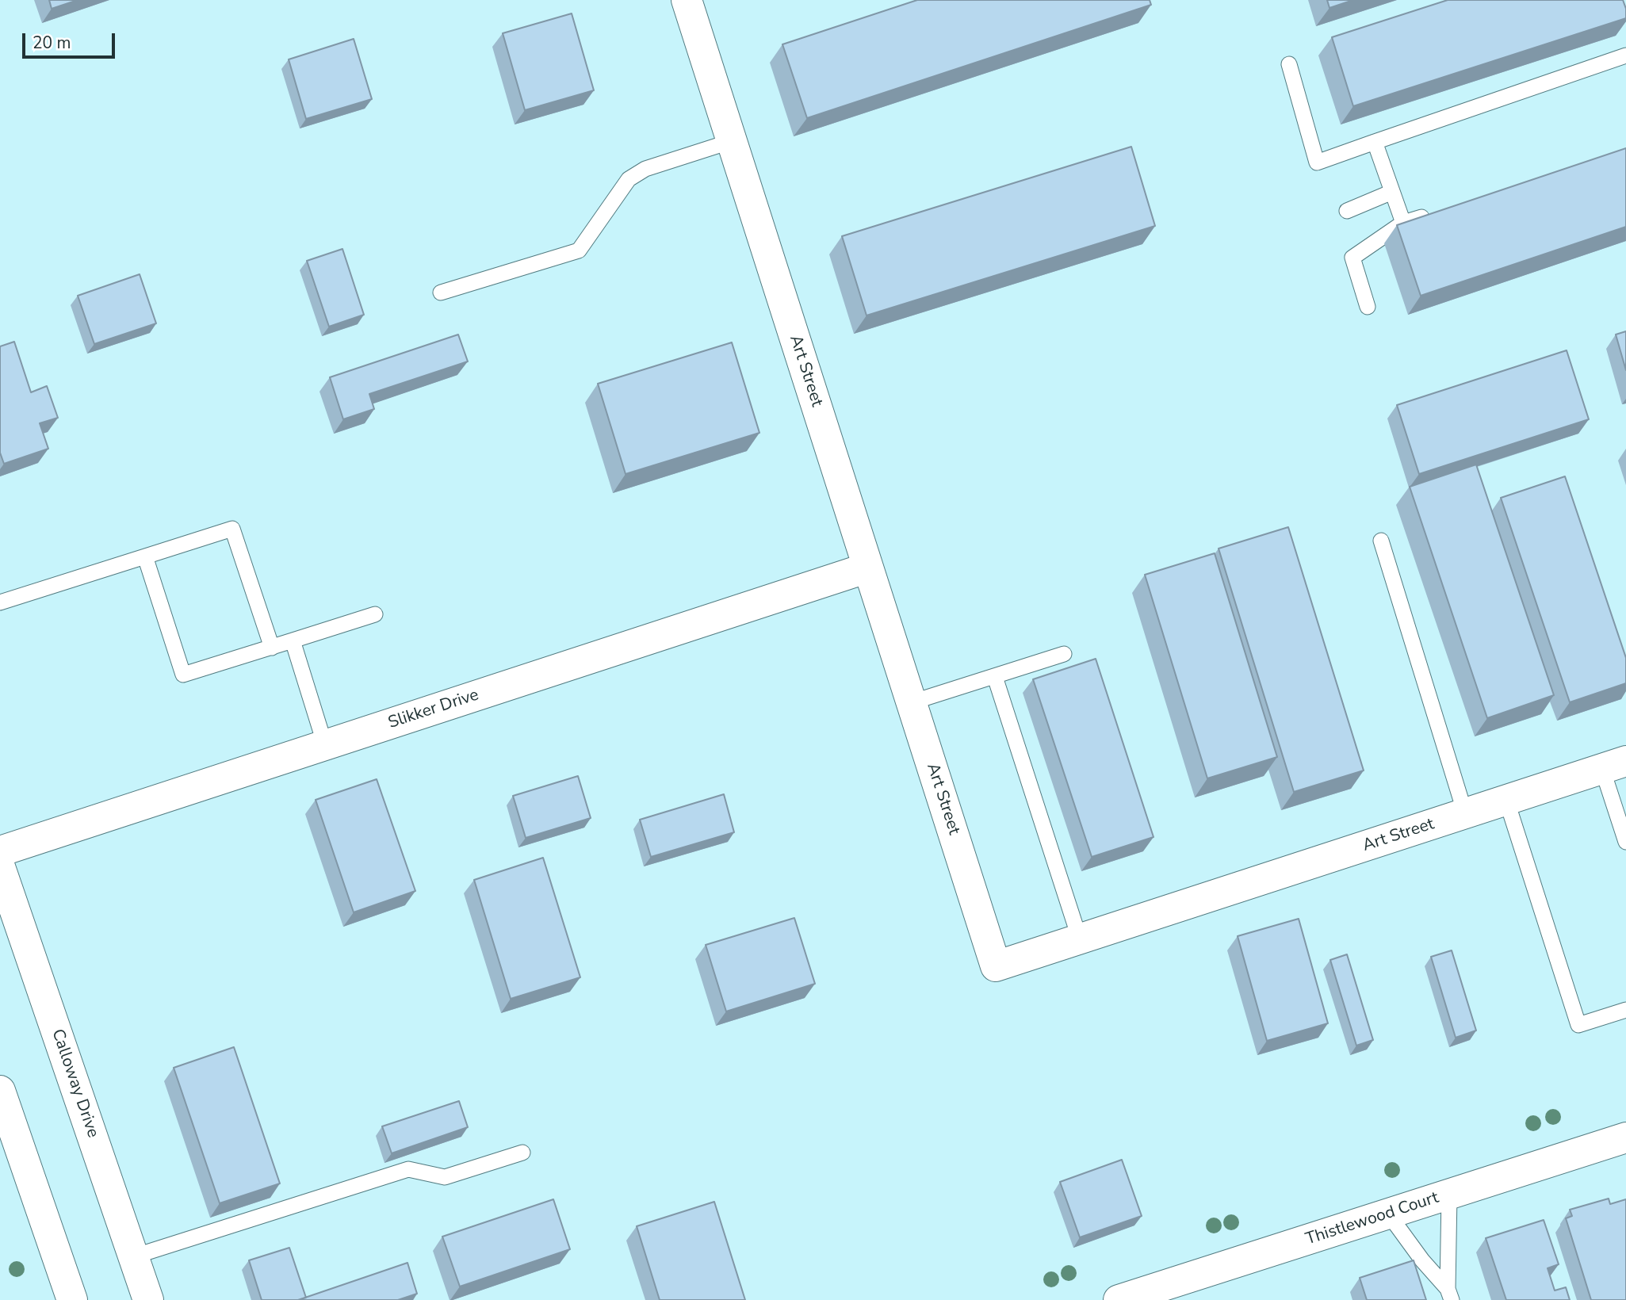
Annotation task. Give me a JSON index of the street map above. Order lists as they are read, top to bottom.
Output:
{
  "streets": {
    "street": [
      "Art Street",
      "Slikker Drive",
      "Calloway Drive",
      "Thistlewood Court"
    ]
  },
  "crossings": [
    ["Art Street", "Slikker Drive"]
  ],
  "scale_bar": "20 m"
}
